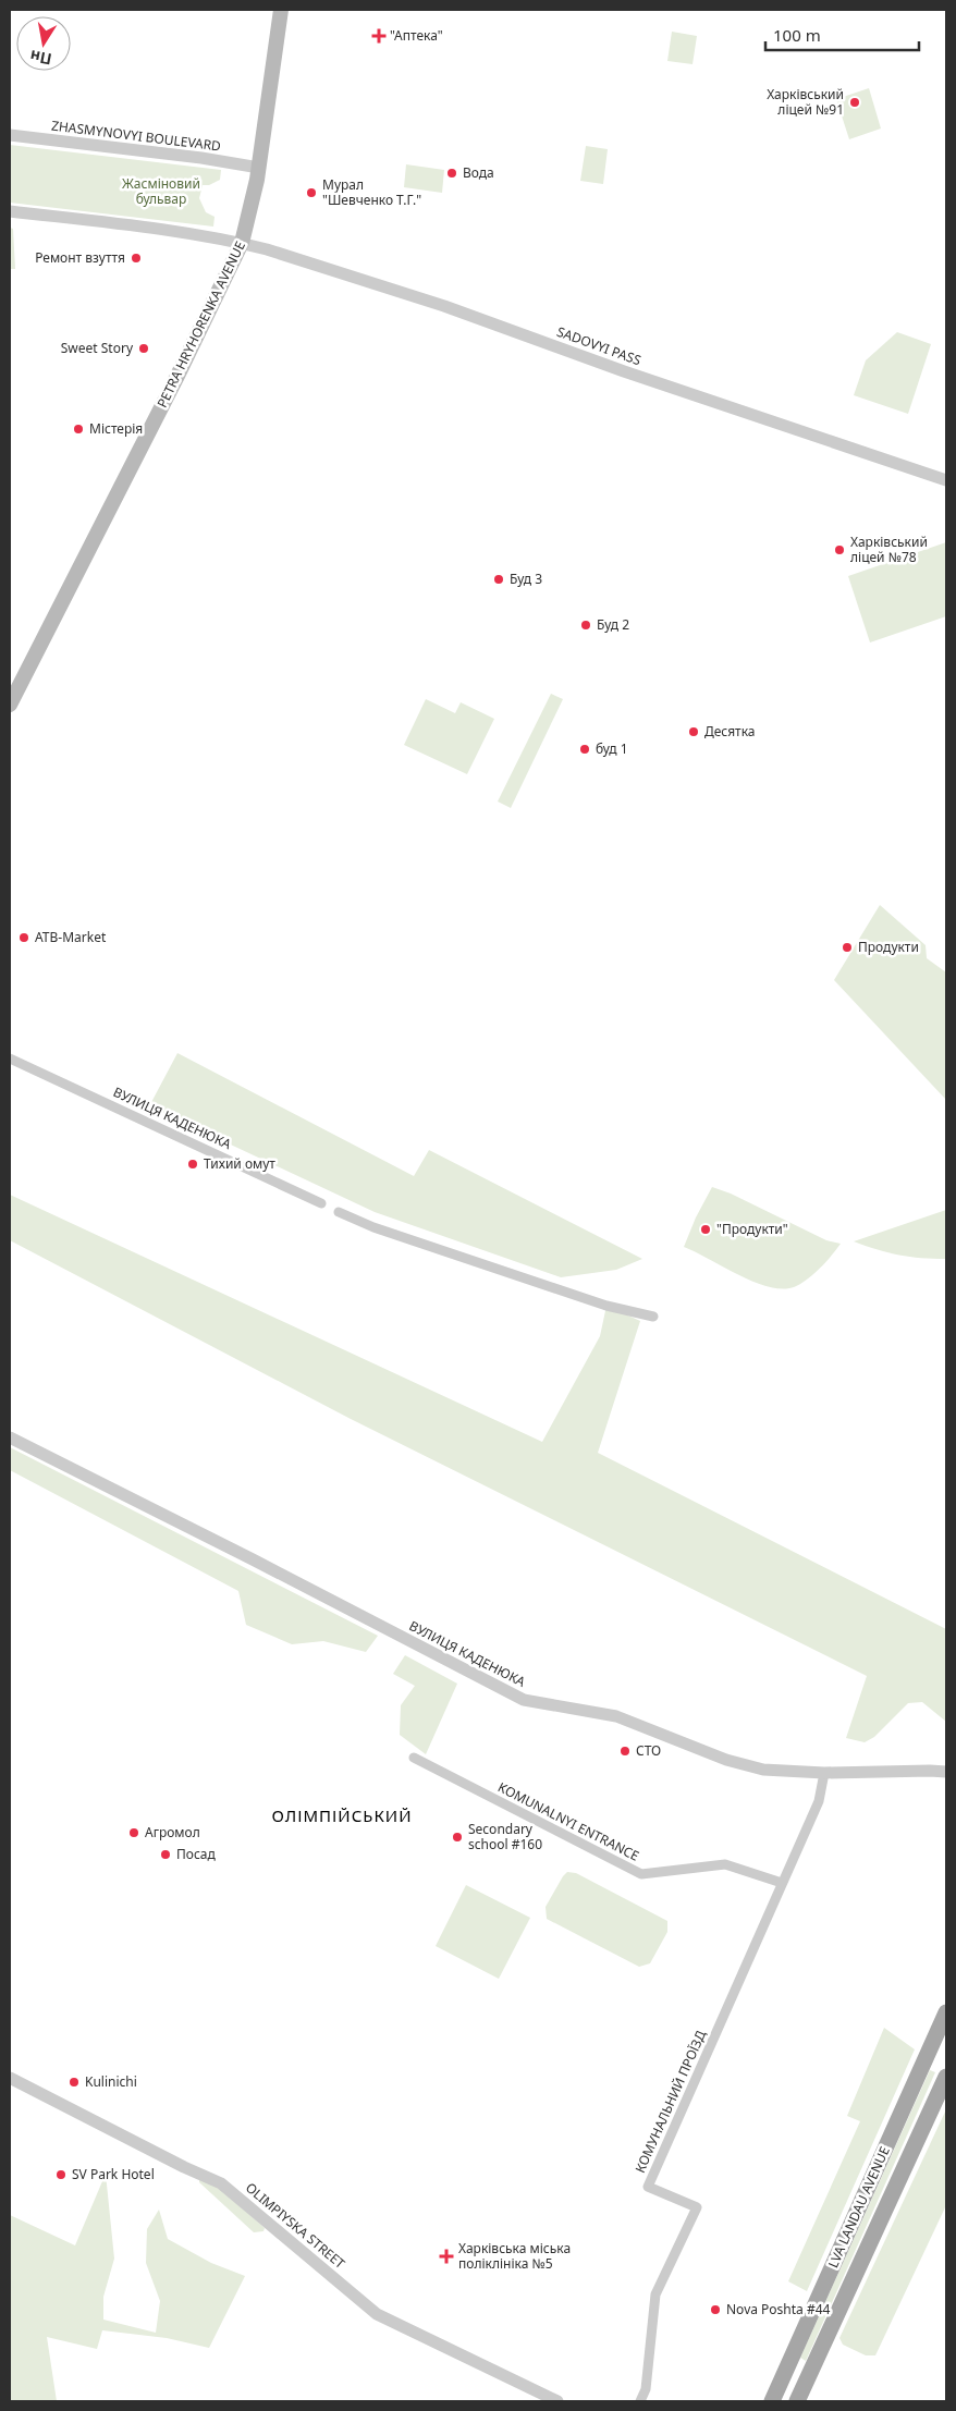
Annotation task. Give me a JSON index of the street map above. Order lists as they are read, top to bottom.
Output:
{
  "streets": {
    "main road": ["PETRA HRYHORENKA АVENUE", "LVA LANDAU AVENUE"],
    "street": [
      "ZHASMYNOVYI BOULEVARD",
      "SADOVYI PASS",
      "ВУЛИЦЯ КАДЕНЮКА",
      "KOMUNALNYI ENTRANCE",
      "КОМУНАЛЬНИЙ ПРОЇЗД",
      "OLIMPIYSKA STREET"
    ]
  },
  "crossings": [
    ["ZHASMYNOVYI BOULEVARD", "PETRA HRYHORENKA АVENUE"],
    ["PETRA HRYHORENKA АVENUE", "SADOVYI PASS"],
    ["KOMUNALNYI ENTRANCE", "КОМУНАЛЬНИЙ ПРОЇЗД"]
  ],
  "districts": ["ОЛІМПІЙСЬКИЙ"],
  "parks": ["Жасміновий бульвар"],
  "places": {
    "health": ["\"Аптека\"", "Харківська міська поліклініка №5"],
    "other": [
      "Харківський ліцей №91",
      "Вода",
      "Мурал \"Шевченко Т.Г.\"",
      "Ремонт взуття",
      "Sweet Story",
      "Містерія",
      "Харківський ліцей №78",
      "Буд 3",
      "Буд 2",
      "Десятка",
      "буд 1",
      "ATB-Market",
      "Продукти",
      "Тихий омут",
      "\"Продукти\"",
      "СТО",
      "Агромол",
      "Secondary school #160",
      "Посад",
      "Kulinichi",
      "SV Park Hotel",
      "Nova Poshta #44"
    ]
  },
  "scale_bar": "100 m",
  "north": "bottom"
}
